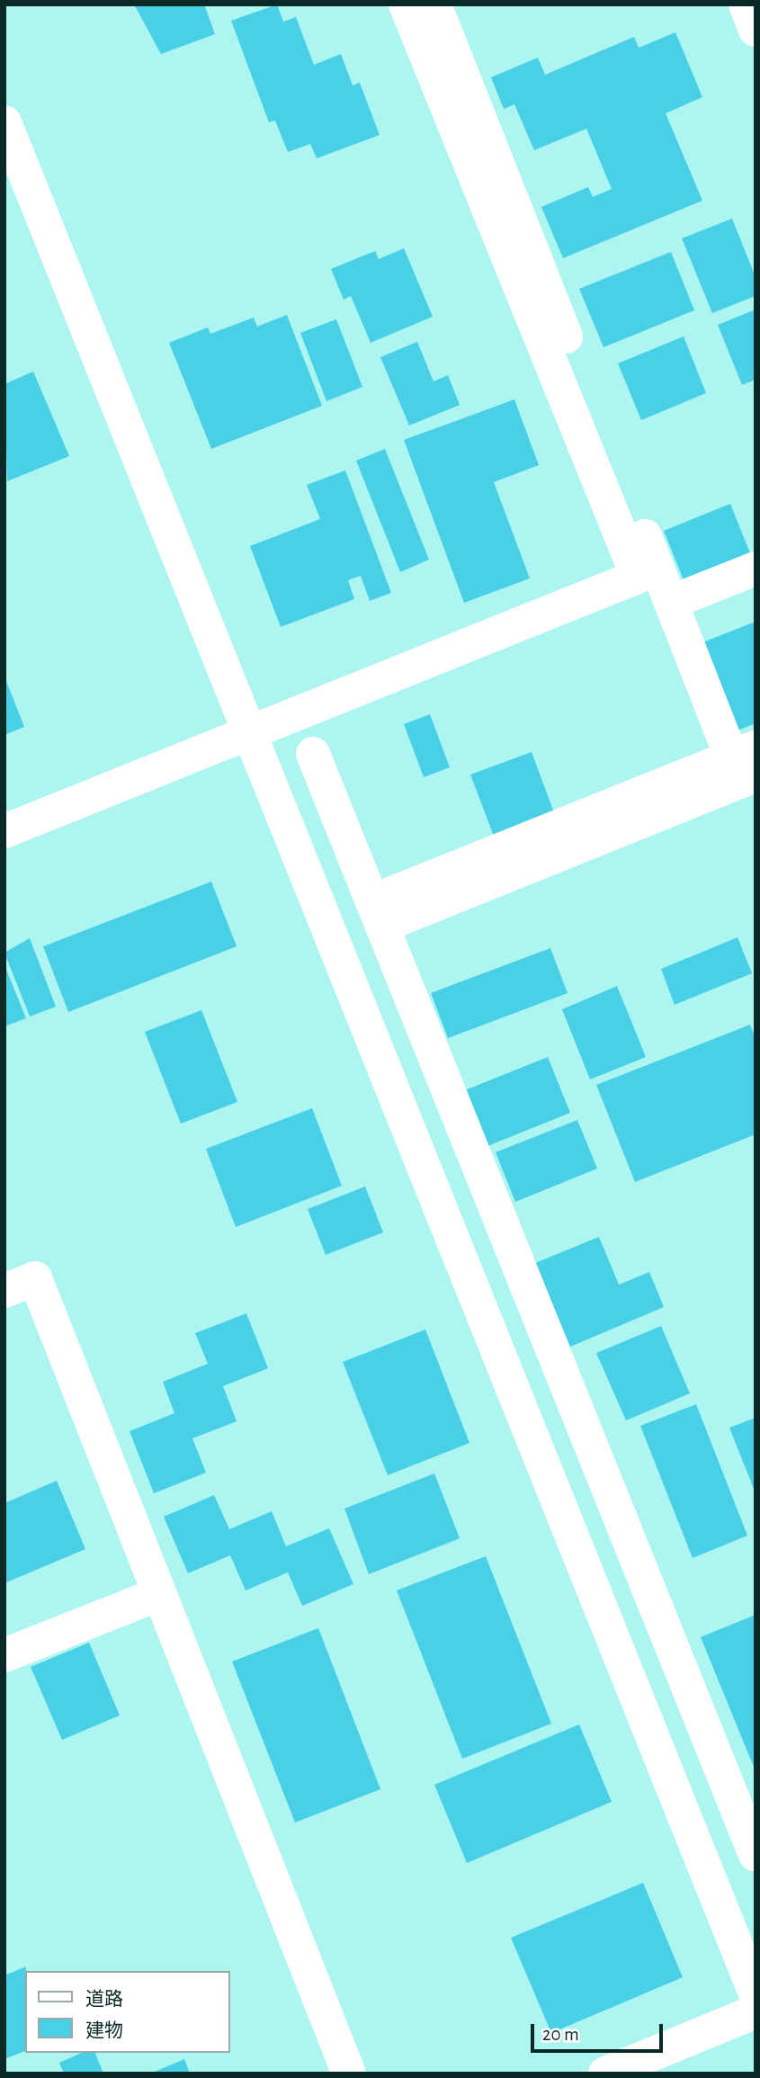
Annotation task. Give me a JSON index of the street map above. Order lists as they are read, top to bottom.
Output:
{
  "legend": ["道路", "建物"],
  "scale_bar": "20 m"
}
